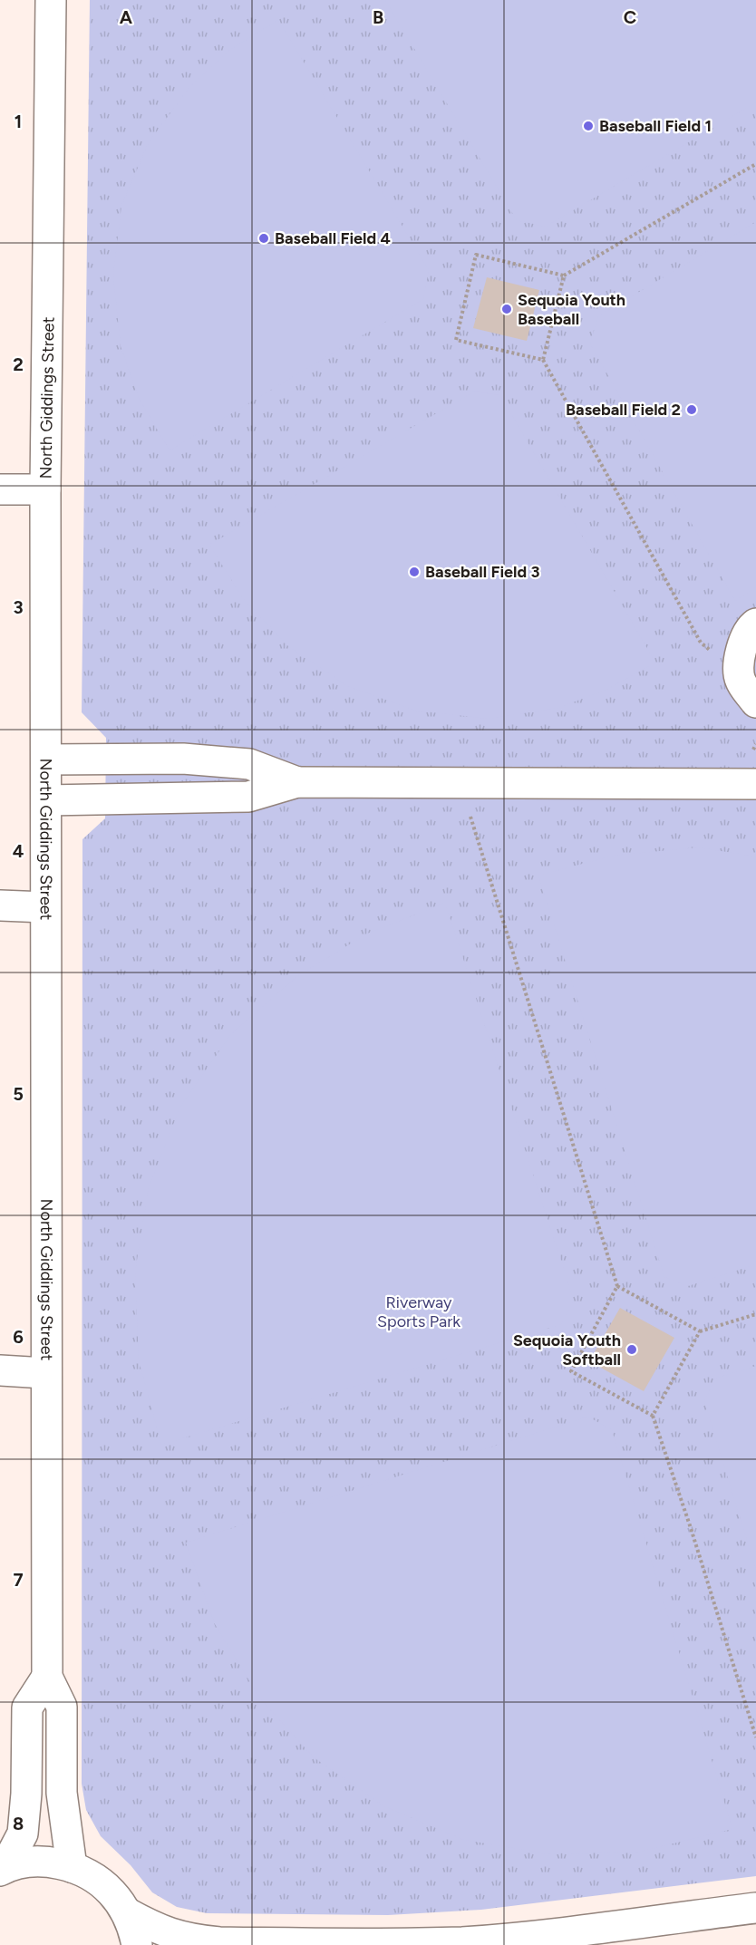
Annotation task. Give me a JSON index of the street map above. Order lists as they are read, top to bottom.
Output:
{
  "streets": {
    "street": ["North Giddings Street"]
  },
  "parks": ["Riverway Sports Park"],
  "places": [
    "Baseball Field 1",
    "Baseball Field 4",
    "Sequoia Youth Baseball",
    "Baseball Field 2",
    "Baseball Field 3",
    "Sequoia Youth Softball"
  ],
  "grid": {
    "columns": ["A", "B", "C"],
    "rows": [
      "1",
      "2",
      "3",
      "4",
      "5",
      "6",
      "7",
      "8"
    ]
  }
}
